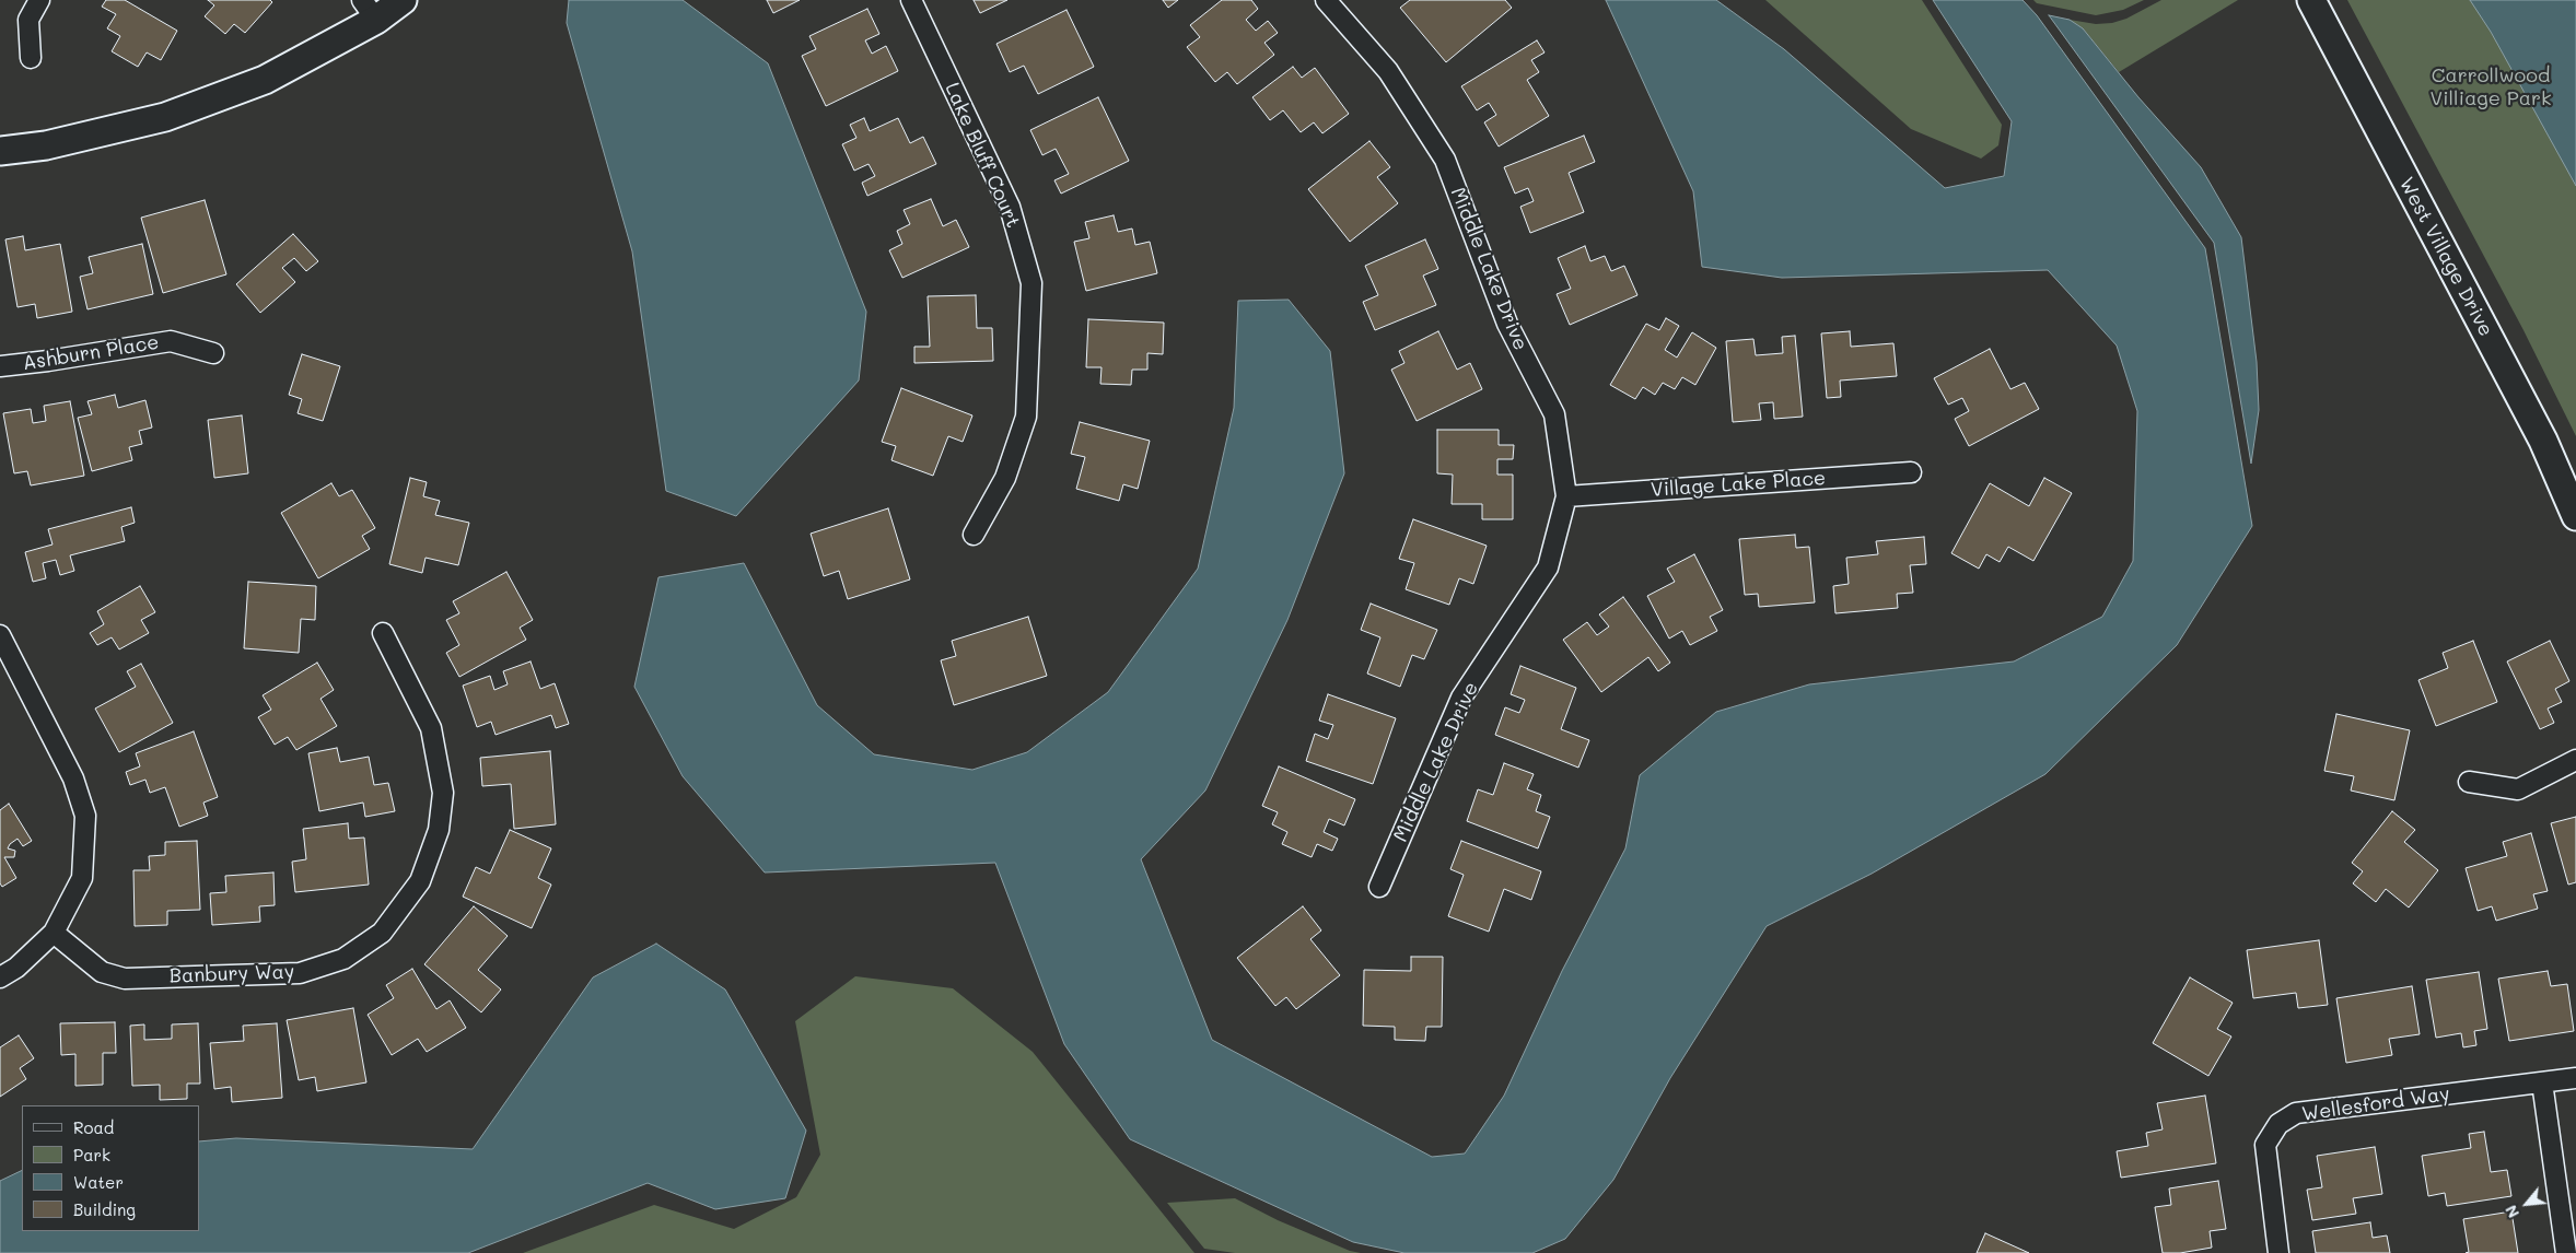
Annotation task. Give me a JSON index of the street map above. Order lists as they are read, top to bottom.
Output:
{
  "streets": {
    "street": [
      "Lake Bluff Court",
      "West Village Drive",
      "Middle Lake Drive",
      "Ashburn Place",
      "Village Lake Place",
      "Banbury Way",
      "Wellesford Way"
    ]
  },
  "crossings": [
    ["Middle Lake Drive", "Village Lake Place"]
  ],
  "parks": ["Carrollwood Villiage Park"],
  "legend": [
    "Road",
    "Park",
    "Water",
    "Building"
  ],
  "north": "bottom left"
}
